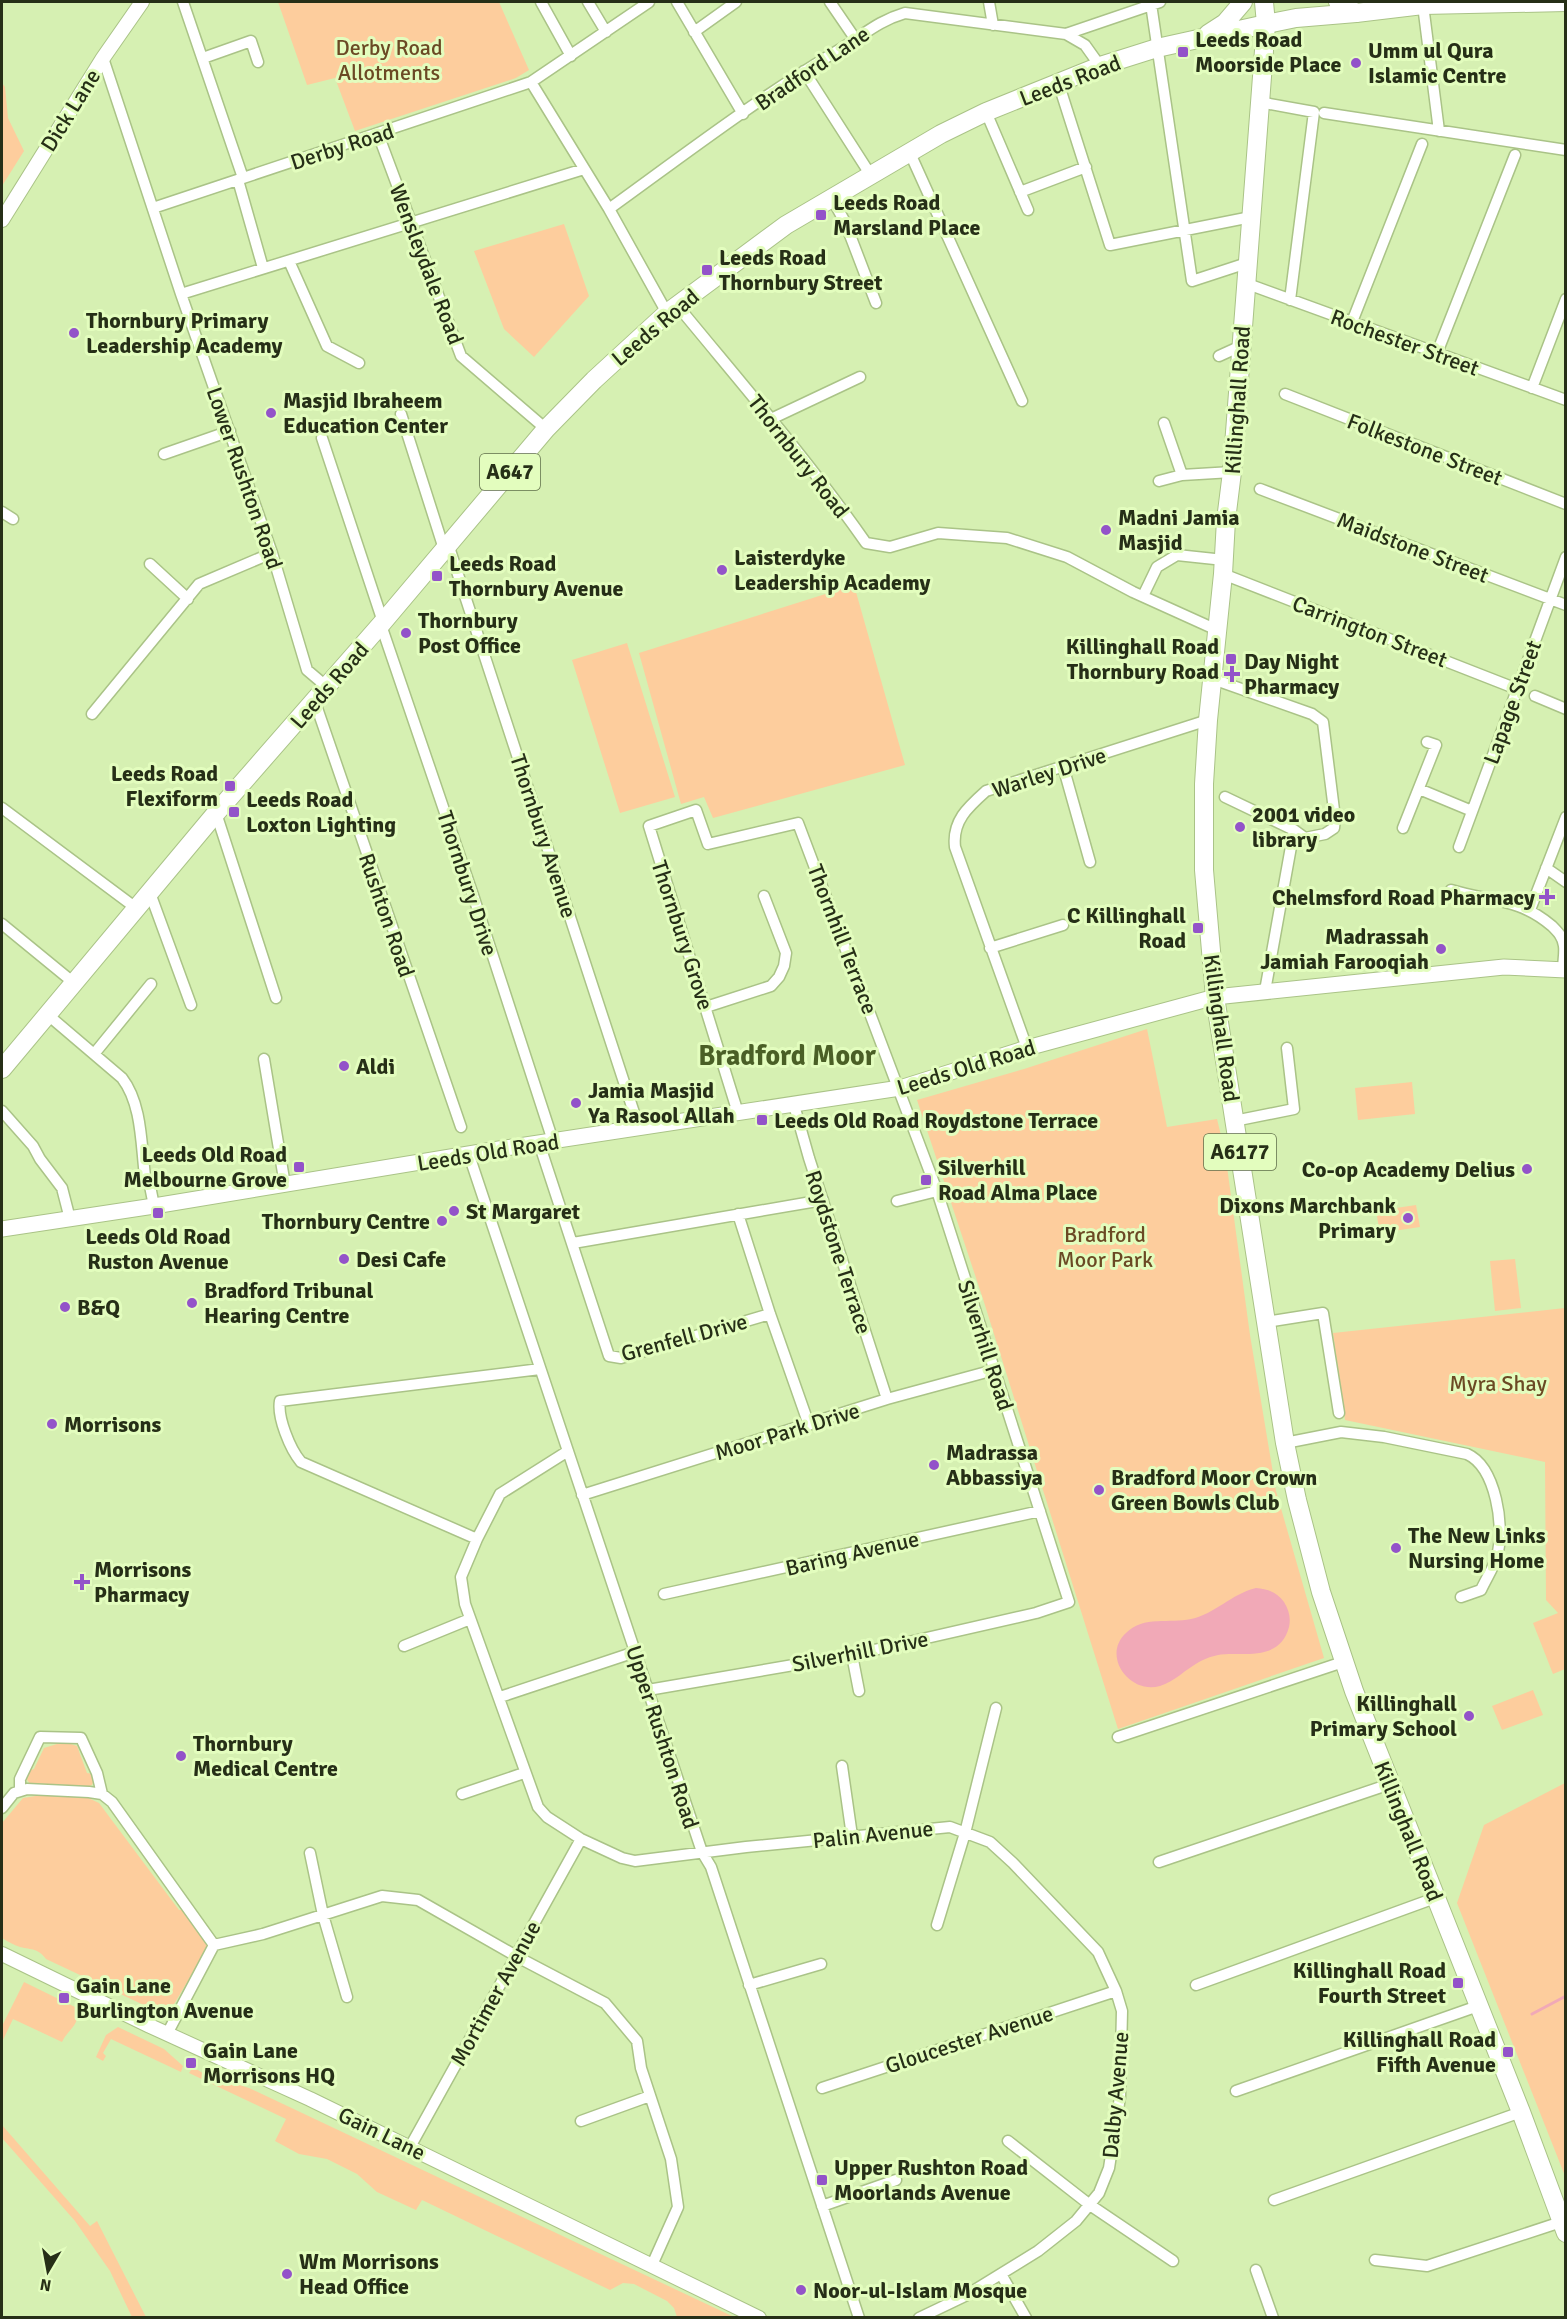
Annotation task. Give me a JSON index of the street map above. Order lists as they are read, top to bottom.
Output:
{
  "streets": {
    "main road": [
      "Leeds Road",
      "Killinghall Road",
      "A647",
      "Leeds Old Road",
      "A6177"
    ],
    "street": [
      "Bradford Lane",
      "Dick Lane",
      "Derby Road",
      "Wensleydale Road",
      "Rochester Street",
      "Folkestone Street",
      "Thornbury Road",
      "Lower Rushton Road",
      "Maidstone Street",
      "Carrington Street",
      "Lapage Street",
      "Warley Drive",
      "Thornbury Avenue",
      "Thornbury Drive",
      "Rushton Road",
      "Thornbury Grove",
      "Thornhill Terrace",
      "Roydstone Terrace",
      "Grenfell Drive",
      "Silverhill Road",
      "Moor Park Drive",
      "Baring Avenue",
      "Silverhill Drive",
      "Upper Rushton Road",
      "Palin Avenue",
      "Mortimer Avenue",
      "Gloucester Avenue",
      "Dalby Avenue",
      "Gain Lane"
    ]
  },
  "crossings": [
    ["Bradford Lane", "Leeds Road"],
    ["Bradford Lane", "Thornbury Road"],
    ["Leeds Road", "Wensleydale Road"],
    ["Leeds Road", "Killinghall Road"],
    ["Leeds Road", "Thornbury Road"],
    ["Leeds Road", "Lower Rushton Road"],
    ["Leeds Road", "Thornbury Avenue"],
    ["Leeds Road", "Thornbury Drive"],
    ["Leeds Road", "Rushton Road"],
    ["Leeds Road", "A6177"],
    ["Dick Lane", "Lower Rushton Road"],
    ["Derby Road", "Wensleydale Road"],
    ["Derby Road", "Thornbury Road"],
    ["Derby Road", "Lower Rushton Road"],
    ["Rochester Street", "Killinghall Road"],
    ["Killinghall Road", "Thornbury Road"],
    ["Killinghall Road", "Carrington Street"],
    ["Killinghall Road", "Warley Drive"],
    ["Killinghall Road", "Leeds Old Road"],
    ["Killinghall Road", "A6177"],
    ["Thornbury Road", "Carrington Street"],
    ["Maidstone Street", "Lapage Street"],
    ["Carrington Street", "Lapage Street"],
    ["Warley Drive", "Leeds Old Road"],
    ["Thornbury Avenue", "Leeds Old Road"],
    ["Thornbury Drive", "Leeds Old Road"],
    ["Thornbury Drive", "Grenfell Drive"],
    ["Thornbury Grove", "Thornhill Terrace"],
    ["Thornbury Grove", "Leeds Old Road"],
    ["Thornhill Terrace", "Leeds Old Road"],
    ["Thornhill Terrace", "Silverhill Road"],
    ["Leeds Old Road", "Roydstone Terrace"],
    ["Leeds Old Road", "Silverhill Road"],
    ["Leeds Old Road", "Upper Rushton Road"],
    ["Roydstone Terrace", "Moor Park Drive"],
    ["Silverhill Road", "Moor Park Drive"],
    ["Silverhill Road", "Baring Avenue"],
    ["Silverhill Road", "Silverhill Drive"],
    ["Moor Park Drive", "Upper Rushton Road"],
    ["Silverhill Drive", "Upper Rushton Road"],
    ["Upper Rushton Road", "Palin Avenue"],
    ["Palin Avenue", "Mortimer Avenue"],
    ["Palin Avenue", "Gloucester Avenue"],
    ["Palin Avenue", "Dalby Avenue"],
    ["Mortimer Avenue", "Gain Lane"],
    ["Gloucester Avenue", "Dalby Avenue"]
  ],
  "districts": ["Bradford Moor"],
  "parks": ["Derby Road Allotments", "Bradford Moor Park", "Myra Shay"],
  "places": {
    "transit": [
      "Leeds Road Moorside Place",
      "Leeds Road Marsland Place",
      "Leeds Road Thornbury Street",
      "Leeds Road Thornbury Avenue",
      "Killinghall Road Thornbury Road",
      "Leeds Road Flexiform",
      "Leeds Road Loxton Lighting",
      "C Killinghall Road",
      "Leeds Old Road Roydstone Terrace",
      "Leeds Old Road Melbourne Grove",
      "Silverhill Road Alma Place",
      "Leeds Old Road Ruston Avenue",
      "Killinghall Road Fourth Street",
      "Gain Lane Burlington Avenue",
      "Killinghall Road Fifth Avenue",
      "Gain Lane Morrisons HQ",
      "Upper Rushton Road Moorlands Avenue"
    ],
    "other": [
      "Umm ul Qura Islamic Centre",
      "Thornbury Primary Leadership Academy",
      "Masjid Ibraheem Education Center",
      "Madni Jamia Masjid",
      "Laisterdyke Leadership Academy",
      "Thornbury Post Office",
      "2001 video library",
      "Madrassah Jamiah Farooqiah",
      "Aldi",
      "Jamia Masjid Ya Rasool Allah",
      "Co-op Academy Delius",
      "St Margaret",
      "Dixons Marchbank Primary",
      "Thornbury Centre",
      "Desi Cafe",
      "Bradford Tribunal Hearing Centre",
      "B&Q",
      "Morrisons",
      "Madrassa Abbassiya",
      "Bradford Moor Crown Green Bowls Club",
      "The New Links Nursing Home",
      "Killinghall Primary School",
      "Thornbury Medical Centre",
      "Wm Morrisons Head Office",
      "Noor-ul-Islam Mosque"
    ],
    "health": ["Day Night Pharmacy", "Chelmsford Road Pharmacy", "Morrisons Pharmacy"]
  },
  "north": "bottom"
}
